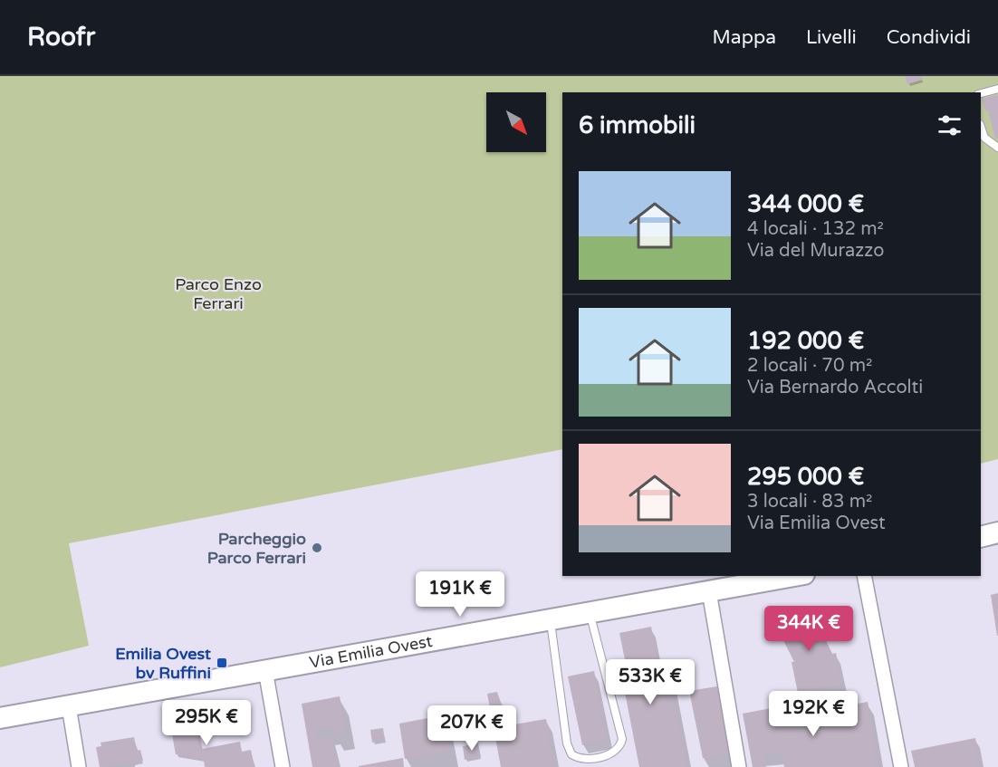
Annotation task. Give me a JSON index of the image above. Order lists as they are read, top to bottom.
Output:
{
  "streets": {
    "main road": ["Via Emilia Ovest"]
  },
  "parks": ["Parco Enzo Ferrari"],
  "places": {
    "other": ["Parcheggio Parco Ferrari"],
    "transit": ["Emilia Ovest bv Ruffini"]
  },
  "north": "bottom right",
  "page": {
    "header": "Roofr",
    "nav": ["Mappa", "Livelli", "Condividi"],
    "heading": "6 immobili",
    "list": [
      {
        "name": "344 000 €",
        "note": "4 locali · 132 m² · Via del Murazzo"
      },
      {
        "name": "192 000 €",
        "note": "2 locali · 70 m² · Via Bernardo Accolti"
      },
      {
        "name": "295 000 €",
        "note": "3 locali · 83 m² · Via Emilia Ovest"
      }
    ],
    "price": [
      "191K €",
      "344K €",
      "533K €",
      "192K €",
      "295K €",
      "207K €"
    ]
  }
}
